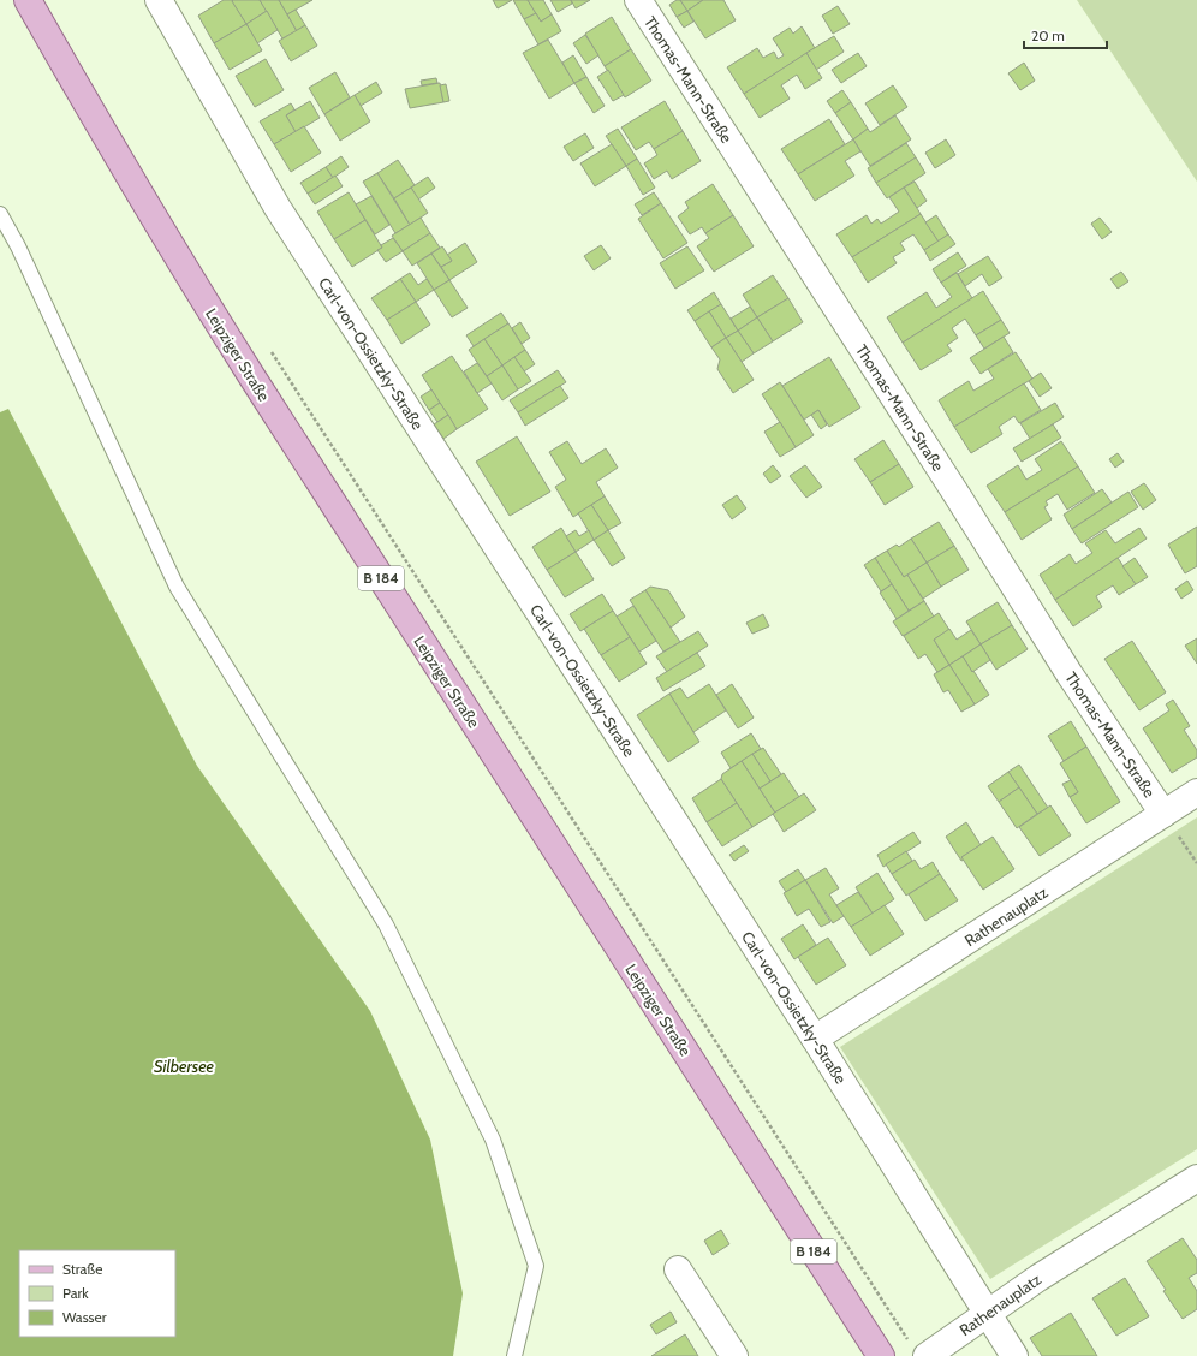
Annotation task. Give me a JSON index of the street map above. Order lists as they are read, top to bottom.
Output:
{
  "streets": {
    "main road": ["Leipziger Straße", "B 184"],
    "street": ["Thomas-Mann-Straße", "Carl-von-Ossietzky-Straße", "Rathenauplatz"]
  },
  "crossings": [
    ["Thomas-Mann-Straße", "Rathenauplatz"],
    ["Carl-von-Ossietzky-Straße", "Rathenauplatz"]
  ],
  "water": ["Silbersee"],
  "legend": ["Straße", "Park", "Wasser"],
  "scale_bar": "20 m"
}
